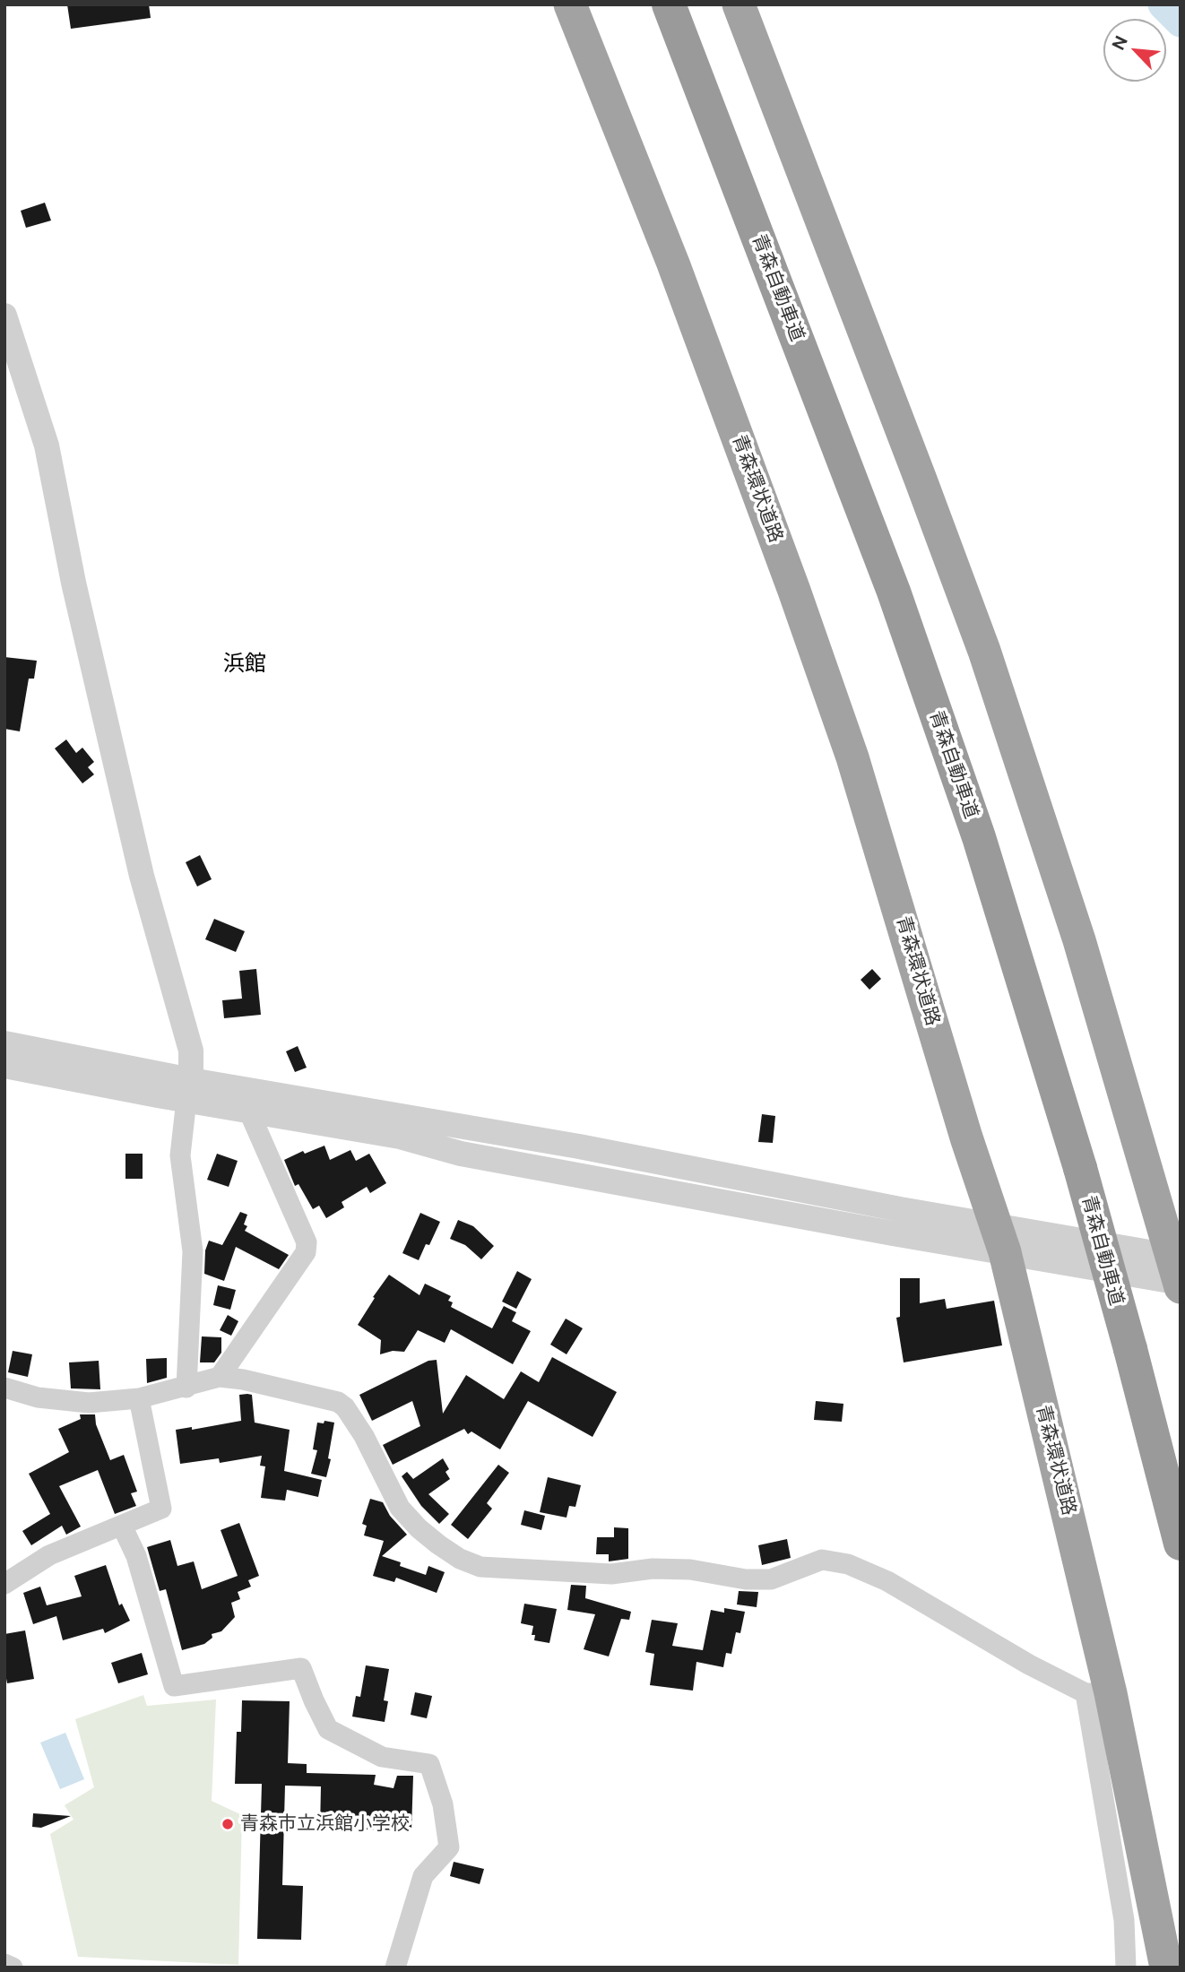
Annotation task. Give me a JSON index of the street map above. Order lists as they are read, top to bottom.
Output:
{
  "streets": {
    "highway": ["青森自動車道", "青森環状道路"]
  },
  "districts": ["浜館"],
  "places": ["青森市立浜館小学校"],
  "north": "top left"
}
